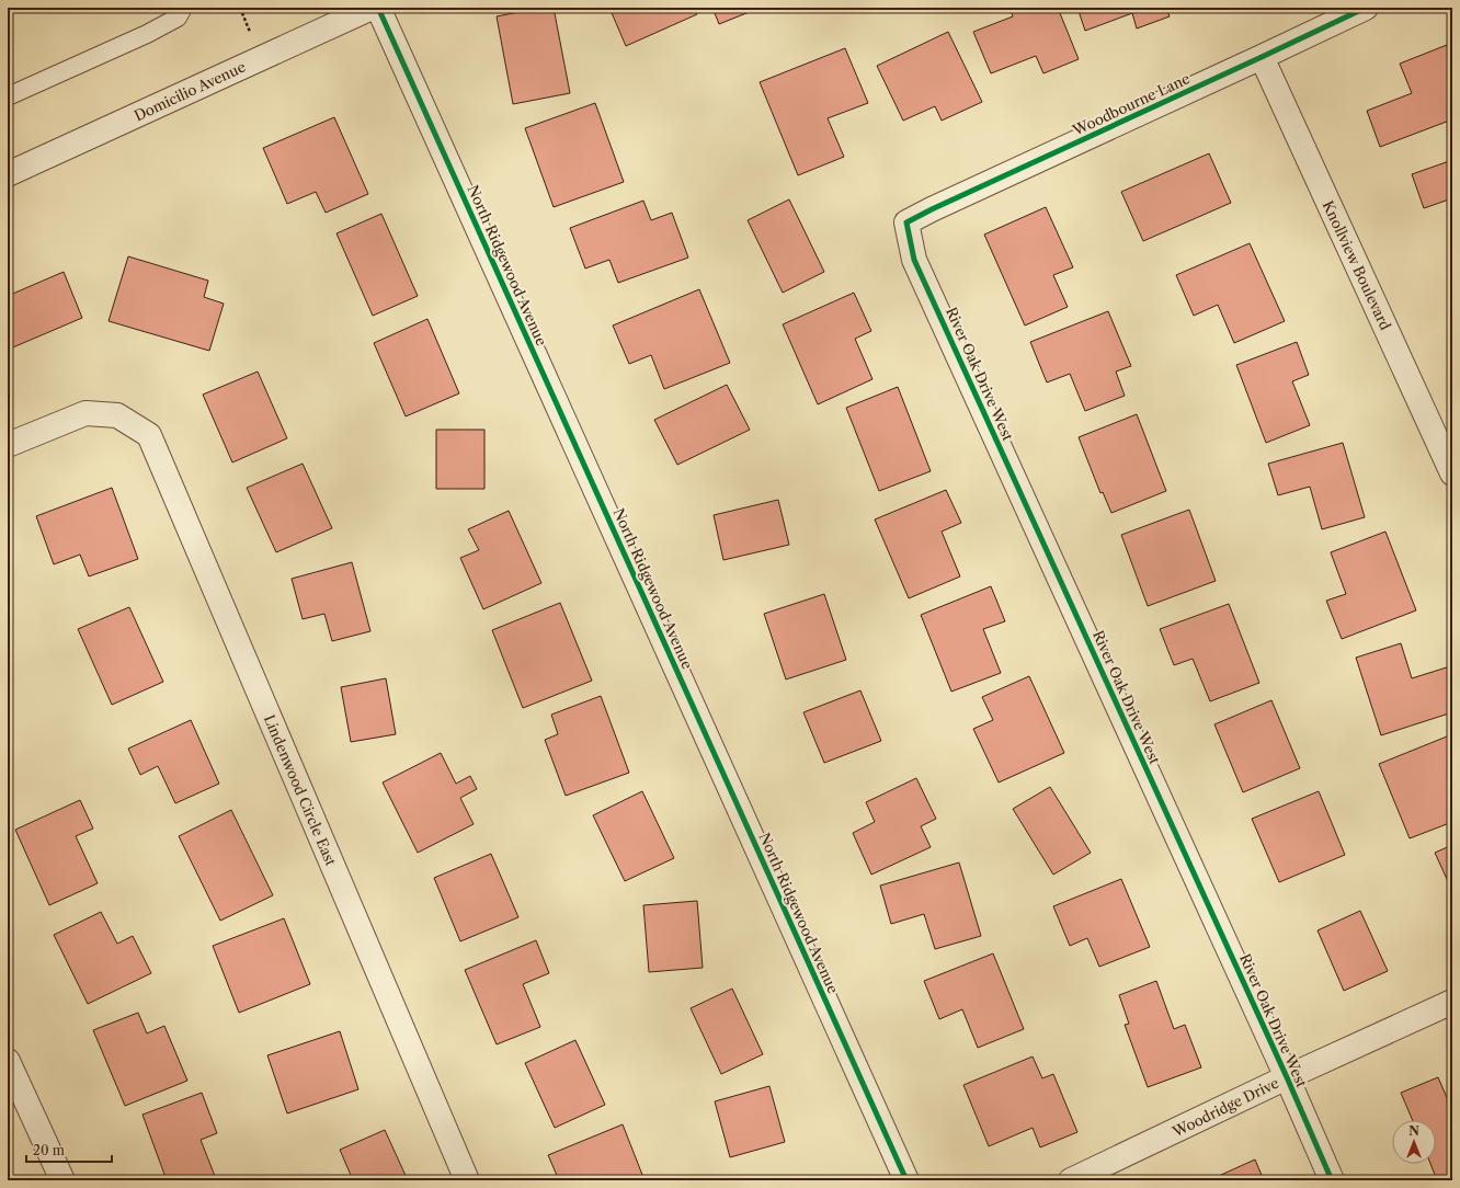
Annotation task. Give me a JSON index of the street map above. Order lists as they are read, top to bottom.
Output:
{
  "streets": {
    "street": [
      "Domicilio Avenue",
      "Woodbourne Lane",
      "North Ridgewood Avenue",
      "Knollview Boulevard",
      "River Oak Drive West",
      "Lindenwood Circle East",
      "Woodridge Drive"
    ]
  },
  "crossings": [
    ["Woodbourne Lane", "Knollview Boulevard"],
    ["Woodbourne Lane", "River Oak Drive West"],
    ["River Oak Drive West", "Woodridge Drive"]
  ],
  "scale_bar": "20 m",
  "north": "top"
}
